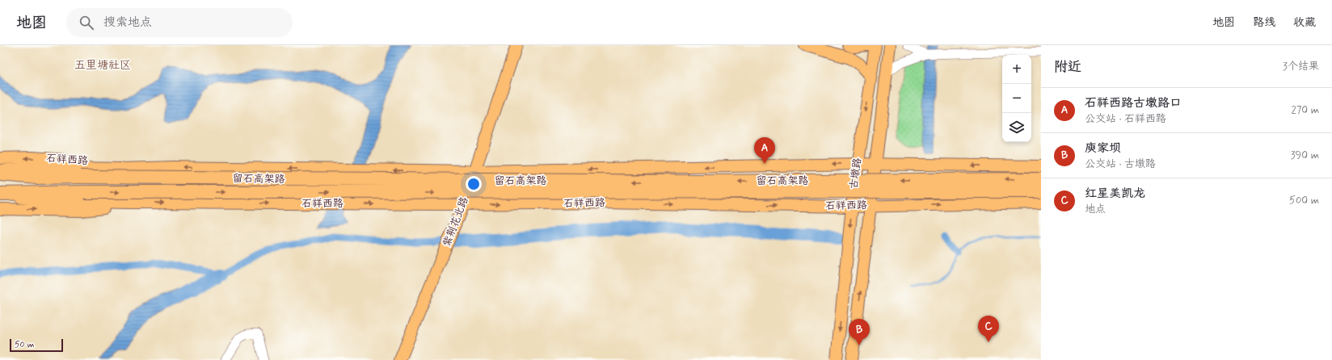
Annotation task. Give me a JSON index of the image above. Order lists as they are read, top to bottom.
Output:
{
  "streets": {
    "highway": ["留石高架路"],
    "main road": ["石祥西路", "古墩路", "紫荆花北路"]
  },
  "crossings": [
    ["石祥西路", "古墩路"],
    ["石祥西路", "留石高架路"],
    ["石祥西路", "紫荆花北路"]
  ],
  "districts": ["五里塘社区"],
  "scale_bar": "50 m",
  "page": {
    "header": "地图",
    "search": "搜索地点",
    "nav": ["地图", "路线", "收藏"],
    "heading": ["附近", "3个结果"],
    "map_buttons": ["+", "−"],
    "list": [
      {
        "mark": "A",
        "name": "石祥西路古墩路口",
        "note": "公交站 · 石祥西路",
        "value": "270 m"
      },
      {
        "mark": "B",
        "name": "庾家坝",
        "note": "公交站 · 古墩路",
        "value": "390 m"
      },
      {
        "mark": "C",
        "name": "红星美凯龙",
        "note": "地点",
        "value": "500 m"
      }
    ],
    "pins": ["A", "C", "B"],
    "scale": "50 m"
  }
}
